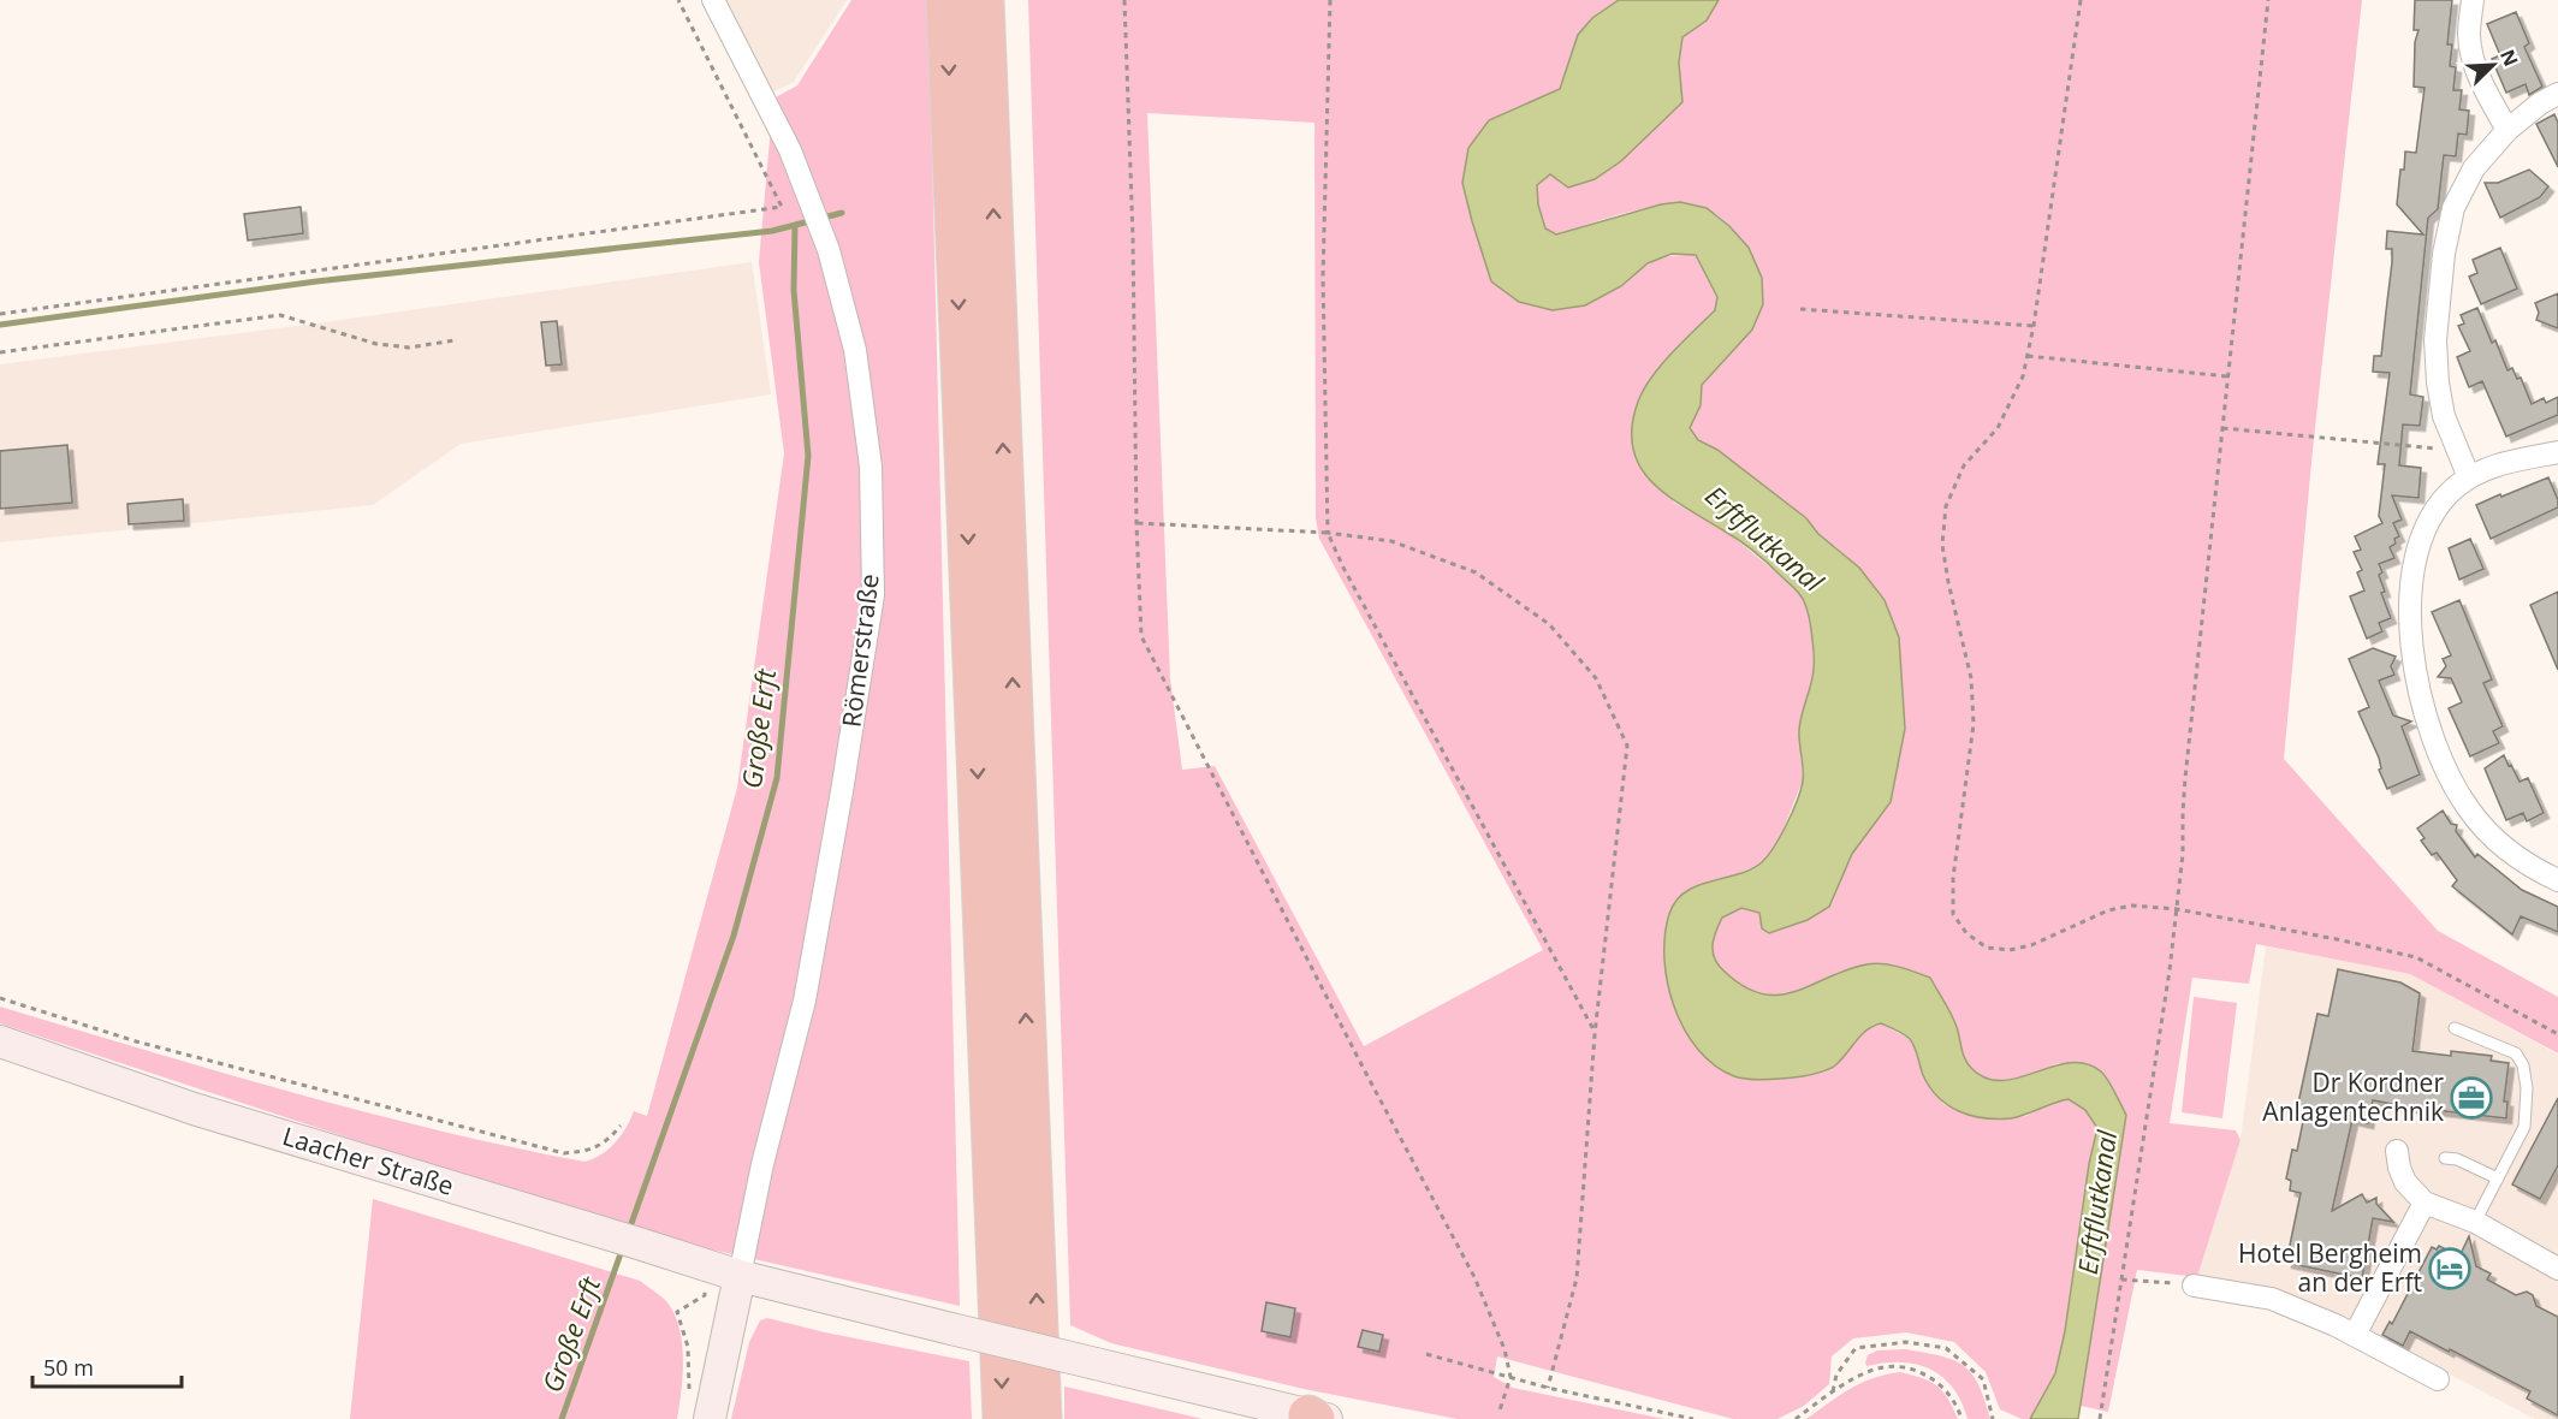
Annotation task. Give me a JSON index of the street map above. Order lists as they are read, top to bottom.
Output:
{
  "streets": {
    "main road": ["Laacher Straße"],
    "street": ["Römerstraße"]
  },
  "crossings": [
    ["Römerstraße", "Laacher Straße"]
  ],
  "water": ["Erftflutkanal", "Große Erft"],
  "places": {
    "office": ["Dr Kordner Anlagentechnik"],
    "hotel": ["Hotel Bergheim an der Erft"]
  },
  "scale_bar": "50 m",
  "north": "top right"
}
